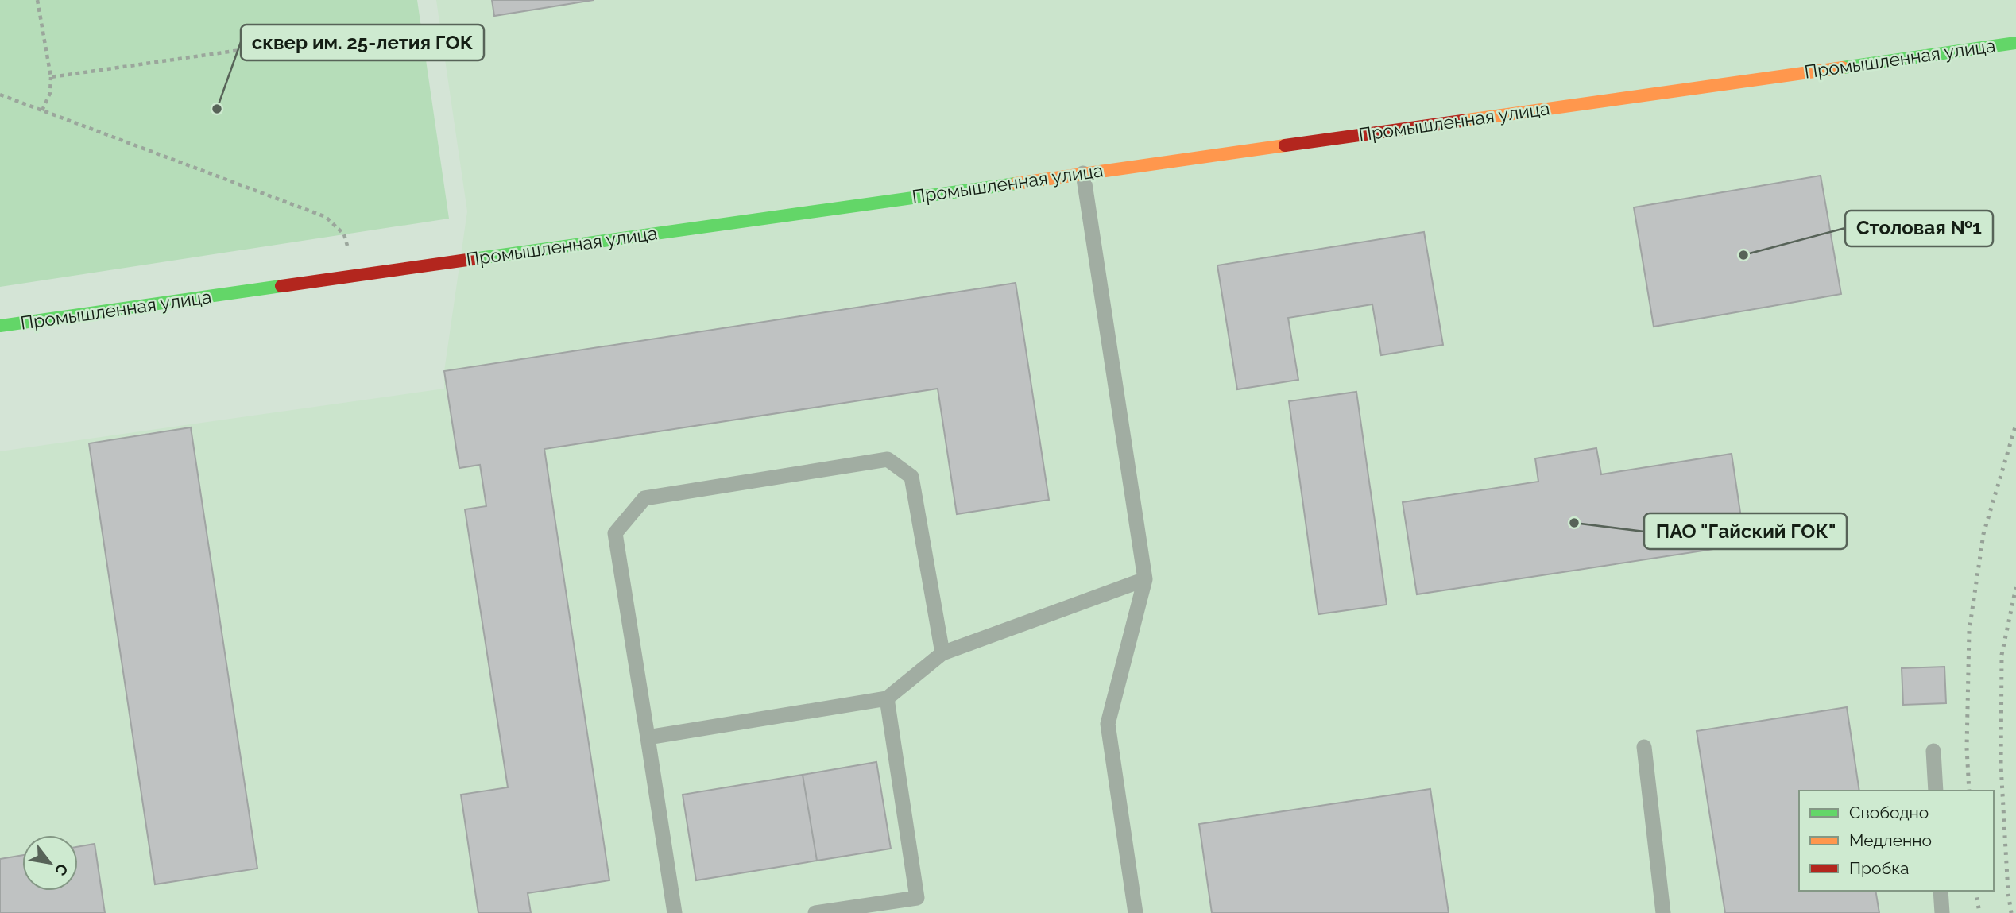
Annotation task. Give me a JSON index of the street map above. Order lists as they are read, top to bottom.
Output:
{
  "streets": {
    "street": ["Промышленная улица"]
  },
  "places": ["сквер им. 25-летия ГОК", "Столовая №1", "ПАО \"Гайский ГОК\""],
  "legend": ["Свободно", "Медленно", "Пробка"],
  "north": "bottom right"
}
